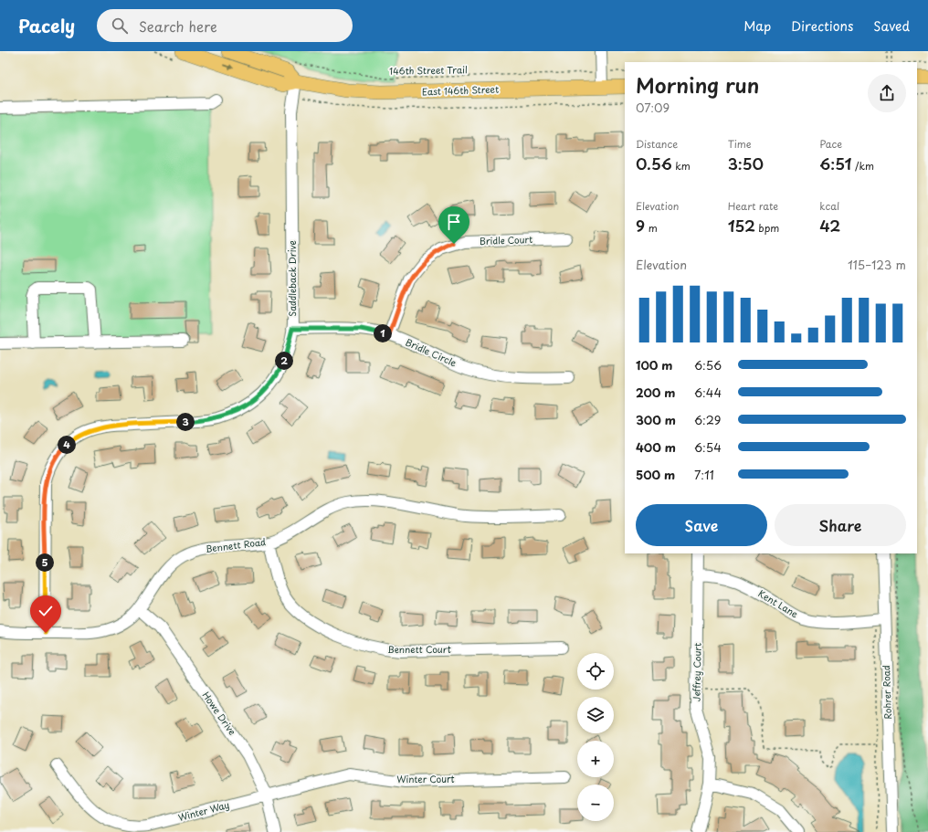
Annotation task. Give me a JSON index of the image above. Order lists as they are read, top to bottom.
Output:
{
  "streets": {
    "main road": ["East 146th Street"],
    "street": [
      "Bridle Court",
      "Saddleback Drive",
      "Bridle Circle",
      "Bennett Road",
      "Kent Lane",
      "Bennett Court",
      "Jeffrey Court",
      "Rohrer Road",
      "Howe Drive",
      "Winter Court",
      "Winter Way"
    ],
    "path": ["146th Street Trail"]
  },
  "crossings": [
    ["East 146th Street", "Saddleback Drive"],
    ["Bridle Court", "Bridle Circle"],
    ["Saddleback Drive", "Bridle Circle"],
    ["Saddleback Drive", "Bennett Road"],
    ["Bennett Road", "Bennett Court"],
    ["Bennett Road", "Howe Drive"],
    ["Kent Lane", "Jeffrey Court"],
    ["Kent Lane", "Rohrer Road"],
    ["Howe Drive", "Winter Court"],
    ["Howe Drive", "Winter Way"],
    ["Winter Court", "Winter Way"]
  ],
  "page": {
    "header": "Pacely",
    "search": "Search here",
    "nav": ["Map", "Directions", "Saved"],
    "heading": ["Morning run", "07:09"],
    "stats": [
      ["Distance", "0.56 km"],
      ["Time", "3:50"],
      ["Pace", "6:51 /km"],
      ["Elevation", "9 m"],
      ["Heart rate", "152 bpm"],
      ["kcal", "42"]
    ],
    "chart": ["Elevation", "115–123 m"],
    "pins": [
      "1",
      "2",
      "3",
      "4",
      "5"
    ],
    "list": [
      {
        "name": "100 m",
        "note": "6:56"
      },
      {
        "name": "200 m",
        "note": "6:44"
      },
      {
        "name": "300 m",
        "note": "6:29"
      },
      {
        "name": "400 m",
        "note": "6:54"
      },
      {
        "name": "500 m",
        "note": "7:11"
      }
    ],
    "buttons": ["Save", "Share"],
    "map_buttons": ["+", "−"]
  }
}
